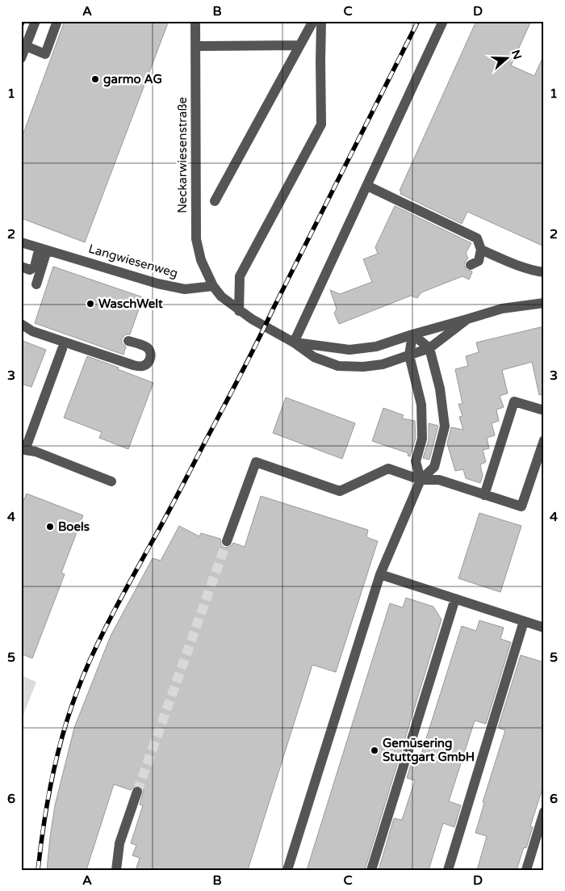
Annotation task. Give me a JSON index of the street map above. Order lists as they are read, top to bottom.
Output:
{
  "streets": {
    "street": ["Neckarwiesenstraße", "Langwiesenweg"]
  },
  "crossings": [
    ["Neckarwiesenstraße", "Langwiesenweg"]
  ],
  "places": [
    "garmo AG",
    "WaschWelt",
    "Boels",
    "Gemüsering Stuttgart GmbH"
  ],
  "north": "right",
  "grid": {
    "columns": [
      "A",
      "B",
      "C",
      "D"
    ],
    "rows": [
      "1",
      "2",
      "3",
      "4",
      "5",
      "6"
    ]
  }
}
